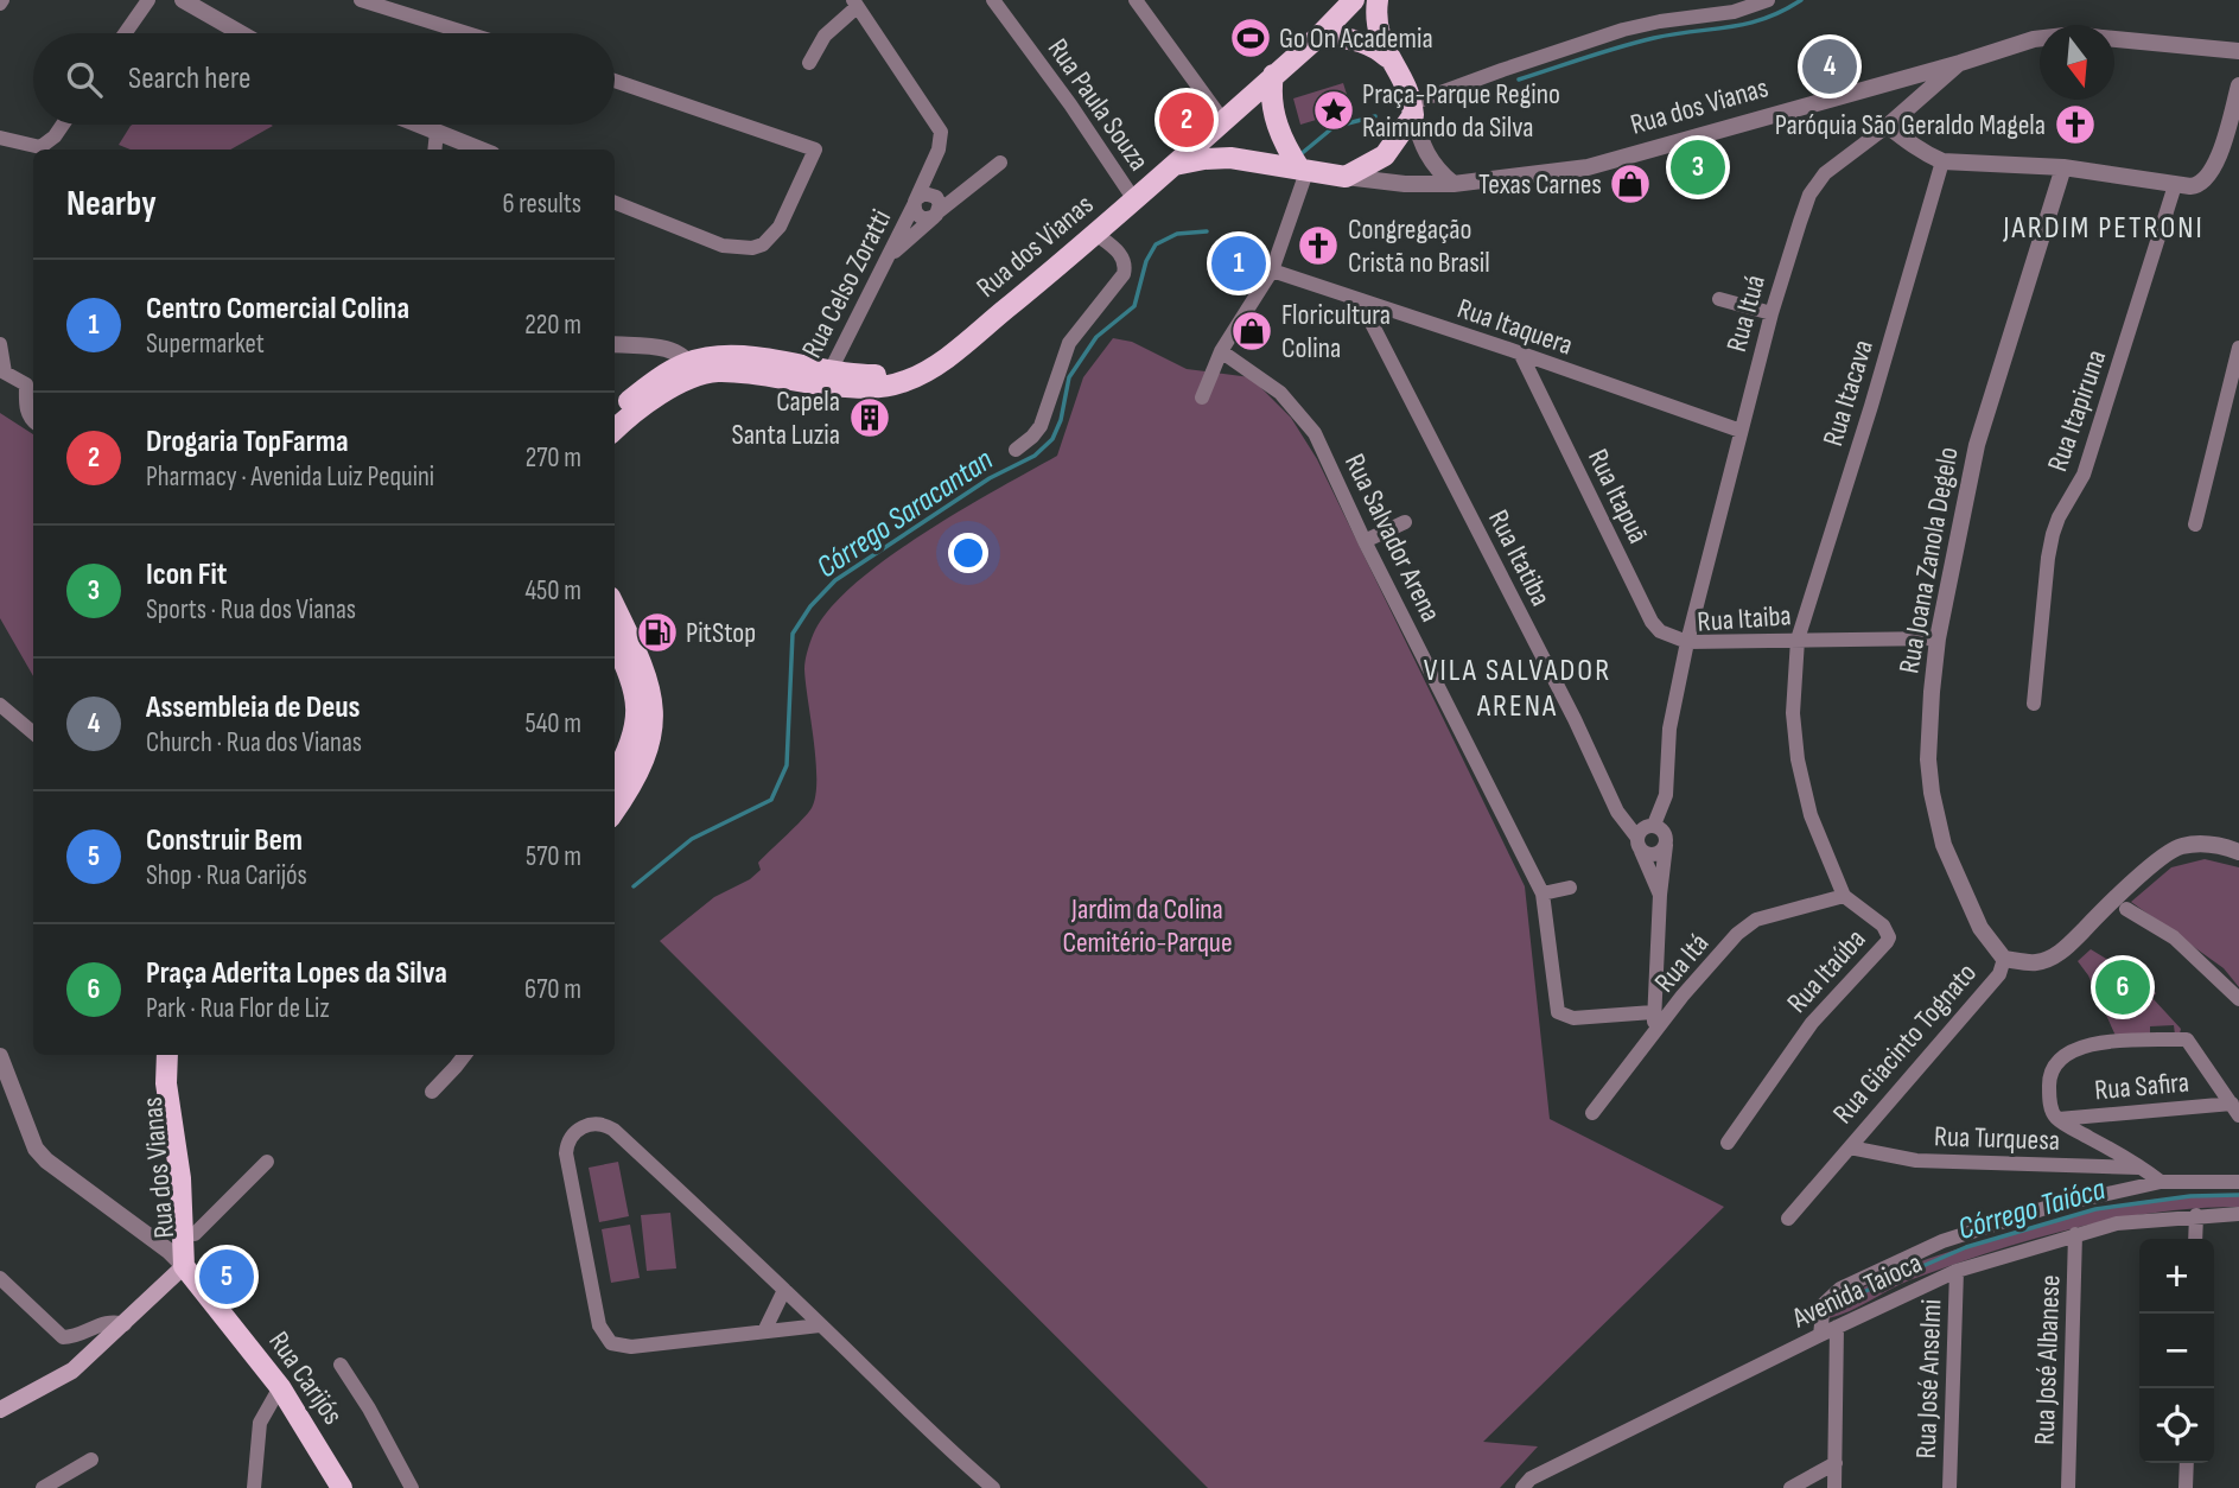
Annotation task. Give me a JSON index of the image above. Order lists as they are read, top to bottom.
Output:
{
  "streets": {
    "main road": ["Rua dos Vianas", "Rua Carijós"],
    "street": [
      "Rua Paula Souza",
      "Rua Celso Zoratti",
      "Rua Ituá",
      "Rua Itaquera",
      "Rua Itacava",
      "Rua Itapiruna",
      "Rua Itapuã",
      "Rua Salvador Arena",
      "Rua Itatiba",
      "Rua Joana Zanola Degelo",
      "Rua Itaiba",
      "Rua Itá",
      "Rua Itaúba",
      "Rua Giacinto Tognato",
      "Rua Safira",
      "Rua Turquesa",
      "Avenida Taioca",
      "Rua José Albanese",
      "Rua José Anselmi"
    ]
  },
  "crossings": [
    ["Rua Paula Souza", "Rua dos Vianas"],
    ["Rua dos Vianas", "Rua Celso Zoratti"],
    ["Rua dos Vianas", "Rua Ituá"],
    ["Rua dos Vianas", "Rua Carijós"],
    ["Rua Ituá", "Rua Itaquera"],
    ["Rua Ituá", "Rua Itapuã"],
    ["Rua Ituá", "Rua Itaiba"],
    ["Rua Itaquera", "Rua Itapuã"],
    ["Rua Itaquera", "Rua Itatiba"],
    ["Rua Itacava", "Rua Itaiba"],
    ["Rua Itacava", "Rua Itaúba"],
    ["Rua Itapuã", "Rua Itaiba"],
    ["Rua Salvador Arena", "Rua Itaiba"],
    ["Rua Itatiba", "Rua Itaiba"],
    ["Rua Joana Zanola Degelo", "Rua Itaiba"],
    ["Rua Joana Zanola Degelo", "Rua Giacinto Tognato"],
    ["Rua Itaiba", "Rua Itá"],
    ["Rua Itaiba", "Rua Itaúba"],
    ["Rua Itá", "Rua Itaúba"],
    ["Rua Giacinto Tognato", "Rua Turquesa"],
    ["Avenida Taioca", "Rua José Albanese"],
    ["Avenida Taioca", "Rua José Anselmi"]
  ],
  "districts": ["JARDIM PETRONI", "VILA SALVADOR ARENA"],
  "water": ["Córrego Saracantan", "Córrego Taióca"],
  "parks": ["Jardim da Colina Cemitério-Parque"],
  "places": {
    "sports": ["Go On Academia"],
    "place": ["Praça-Parque Regino Raimundo da Silva"],
    "church": ["Paróquia São Geraldo Magela", "Congregação Cristã no Brasil"],
    "shop": ["Texas Carnes", "Floricultura Colina"],
    "building": ["Capela Santa Luzia"],
    "fuel station": ["PitStop"]
  },
  "north": "bottom",
  "page": {
    "search": "Search here",
    "pins": [
      "4",
      "2",
      "3",
      "1",
      "6",
      "5"
    ],
    "heading": ["Nearby", "6 results"],
    "list": [
      {
        "mark": "1",
        "name": "Centro Comercial Colina",
        "note": "Supermarket",
        "value": "220 m"
      },
      {
        "mark": "2",
        "name": "Drogaria TopFarma",
        "note": "Pharmacy · Avenida Luiz Pequini",
        "value": "270 m"
      },
      {
        "mark": "3",
        "name": "Icon Fit",
        "note": "Sports · Rua dos Vianas",
        "value": "450 m"
      },
      {
        "mark": "4",
        "name": "Assembleia de Deus",
        "note": "Church · Rua dos Vianas",
        "value": "540 m"
      },
      {
        "mark": "5",
        "name": "Construir Bem",
        "note": "Shop · Rua Carijós",
        "value": "570 m"
      },
      {
        "mark": "6",
        "name": "Praça Aderita Lopes da Silva",
        "note": "Park · Rua Flor de Liz",
        "value": "670 m"
      }
    ],
    "map_buttons": ["+", "−"]
  }
}
